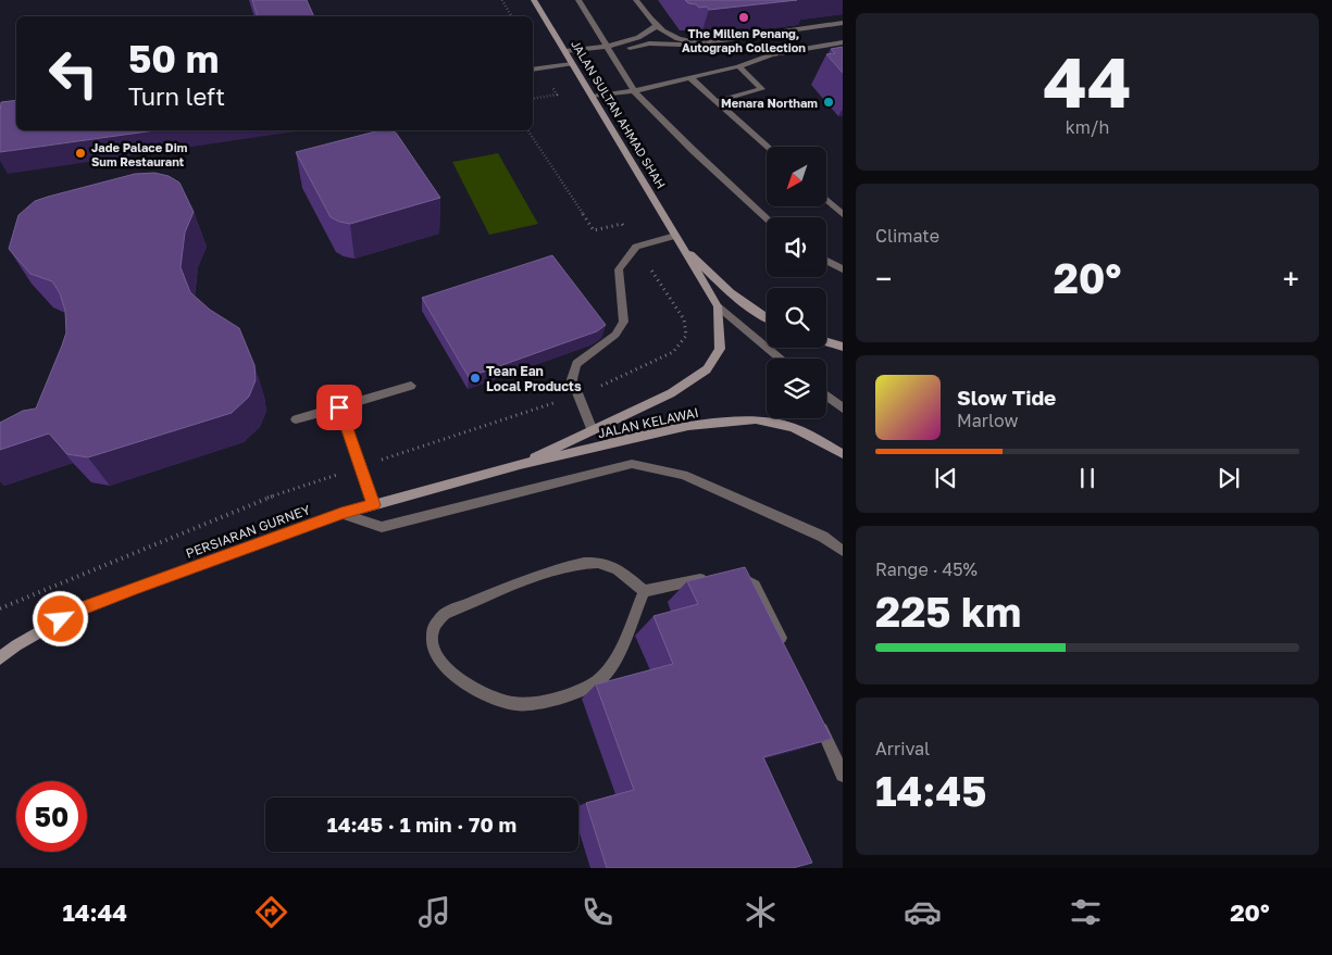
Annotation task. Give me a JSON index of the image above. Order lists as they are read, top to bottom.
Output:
{
  "streets": {
    "main road": ["JALAN SULTAN AHMAD SHAH", "JALAN KELAWAI", "PERSIARAN GURNEY"]
  },
  "crossings": [
    ["JALAN SULTAN AHMAD SHAH", "JALAN KELAWAI"],
    ["JALAN SULTAN AHMAD SHAH", "PERSIARAN GURNEY"],
    ["JALAN KELAWAI", "PERSIARAN GURNEY"]
  ],
  "places": [
    "The Millen Penang, Autograph Collection",
    "Menara Northam",
    "Jade Palace Dim Sum Restaurant",
    "Tean Ean Local Products"
  ],
  "north": "bottom left",
  "page": {
    "tile": [
      ["44", "km/h"],
      "Climate",
      ["Range · 45%", "225 km"],
      ["Arrival", "14:45"]
    ],
    "turn": ["50 m", "Turn left"],
    "heat": ["−", "20°", "+"],
    "song": ["Slow Tide", "Marlow"],
    "limit": "50",
    "trip": "14:45 · 1 min · 70 m",
    "tabs": ["14:44", "20°"]
  }
}
